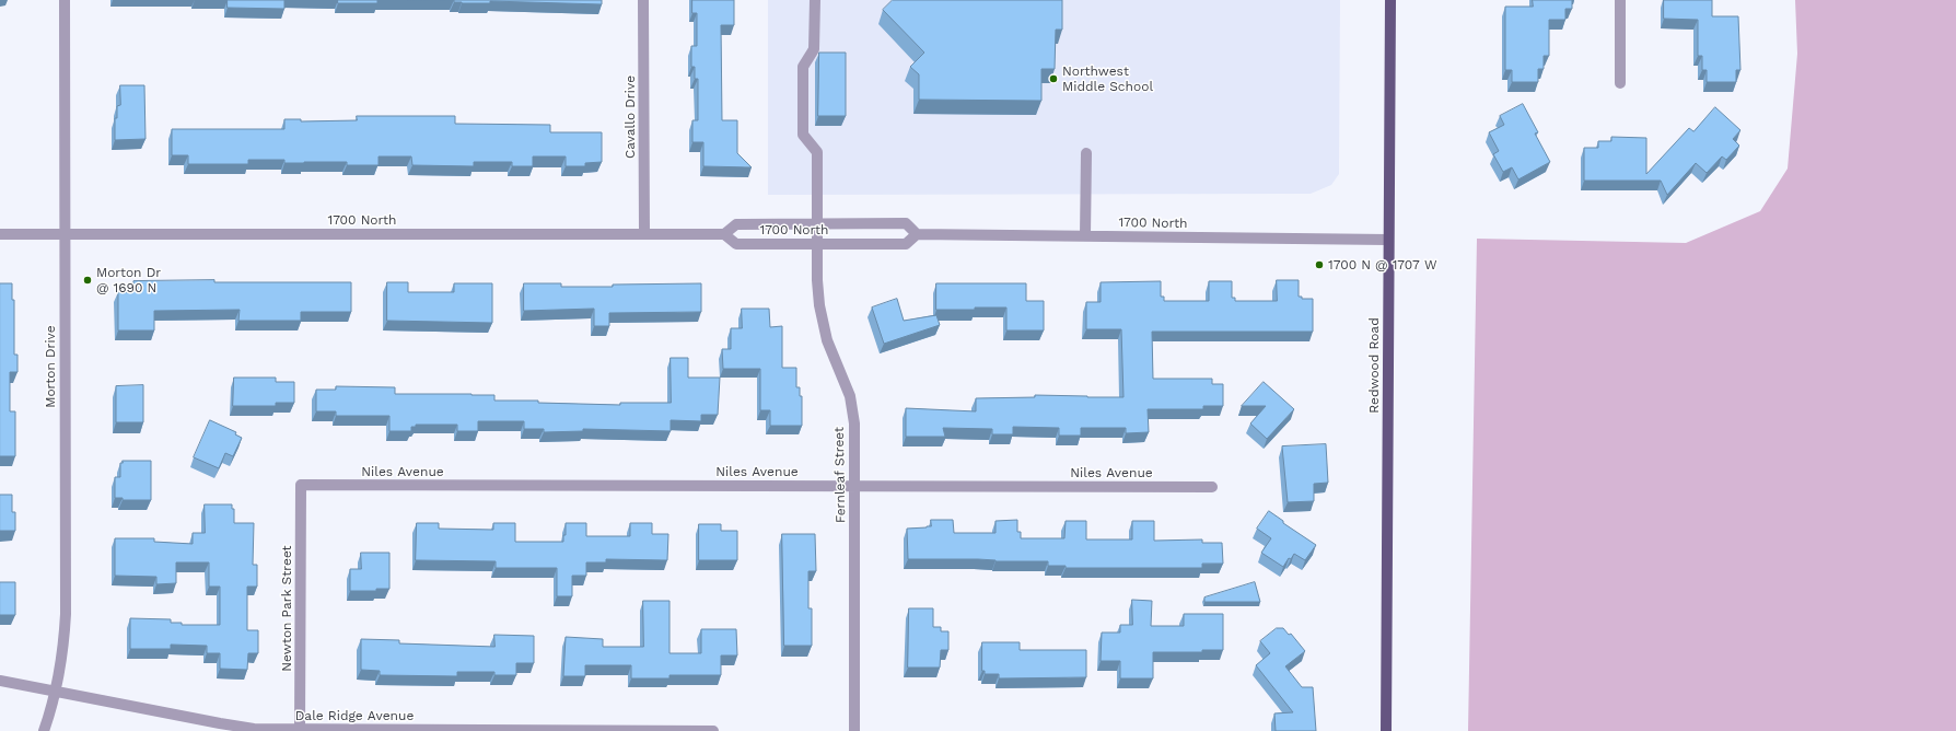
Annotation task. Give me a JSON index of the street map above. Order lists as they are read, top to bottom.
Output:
{
  "streets": {
    "main road": ["Redwood Road"],
    "street": [
      "Cavallo Drive",
      "1700 North",
      "Morton Drive",
      "Niles Avenue",
      "Fernleaf Street",
      "Newton Park Street",
      "Dale Ridge Avenue"
    ]
  },
  "crossings": [
    ["Cavallo Drive", "1700 North"],
    ["1700 North", "Redwood Road"],
    ["1700 North", "Morton Drive"],
    ["1700 North", "Fernleaf Street"],
    ["Morton Drive", "Dale Ridge Avenue"],
    ["Niles Avenue", "Fernleaf Street"],
    ["Niles Avenue", "Newton Park Street"],
    ["Newton Park Street", "Dale Ridge Avenue"]
  ],
  "places": ["Northwest Middle School", "1700 N @ 1707 W", "Morton Dr @ 1690 N"]
}
